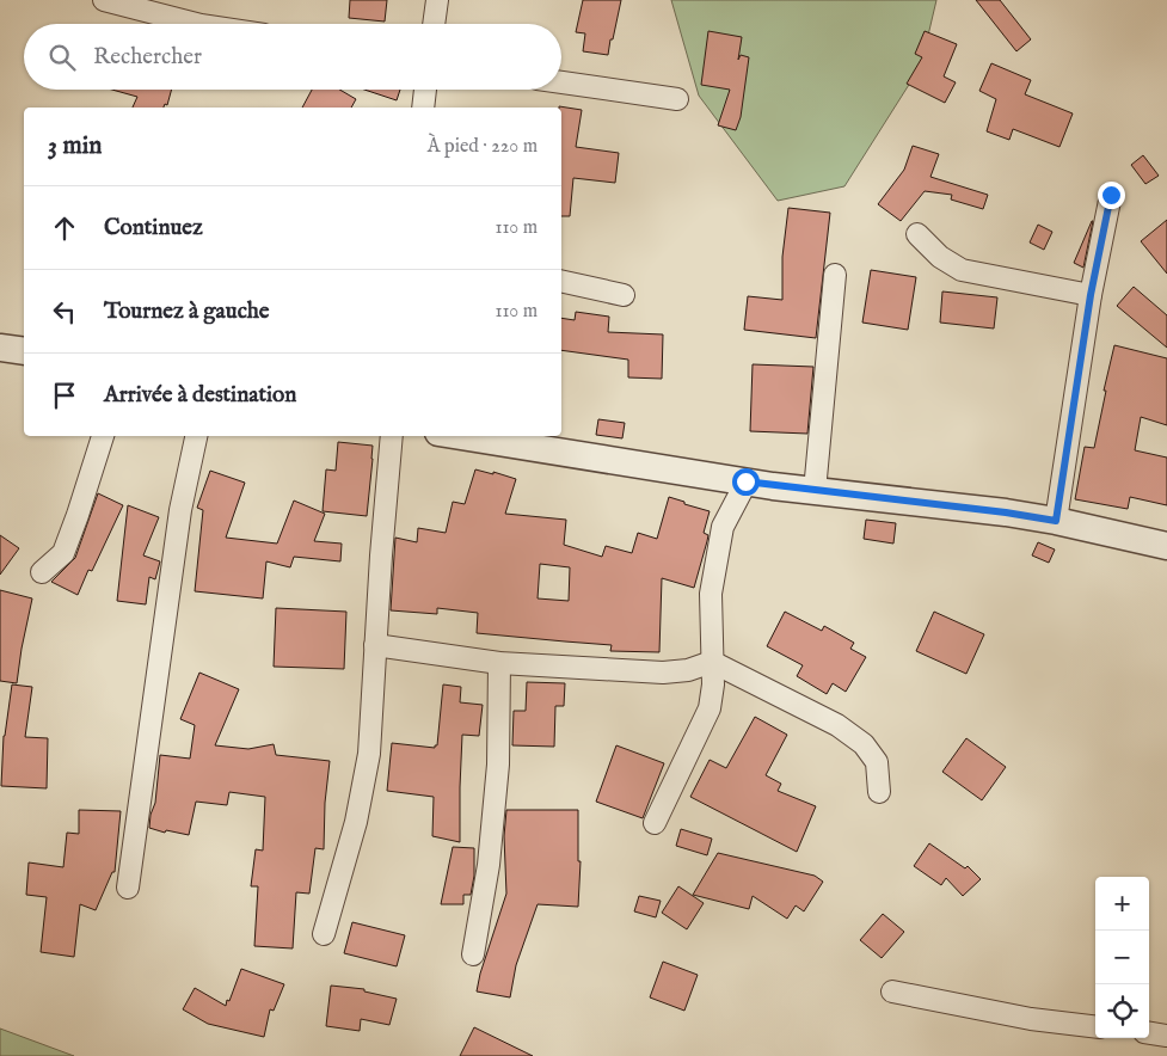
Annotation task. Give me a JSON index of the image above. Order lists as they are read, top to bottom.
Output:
{
  "page": {
    "search": "Rechercher",
    "heading": ["3 min", "À pied · 220 m"],
    "list": [
      ["Continuez", "110 m"],
      ["Tournez à gauche", "110 m"],
      "Arrivée à destination"
    ],
    "map_buttons": ["+", "−"]
  }
}
